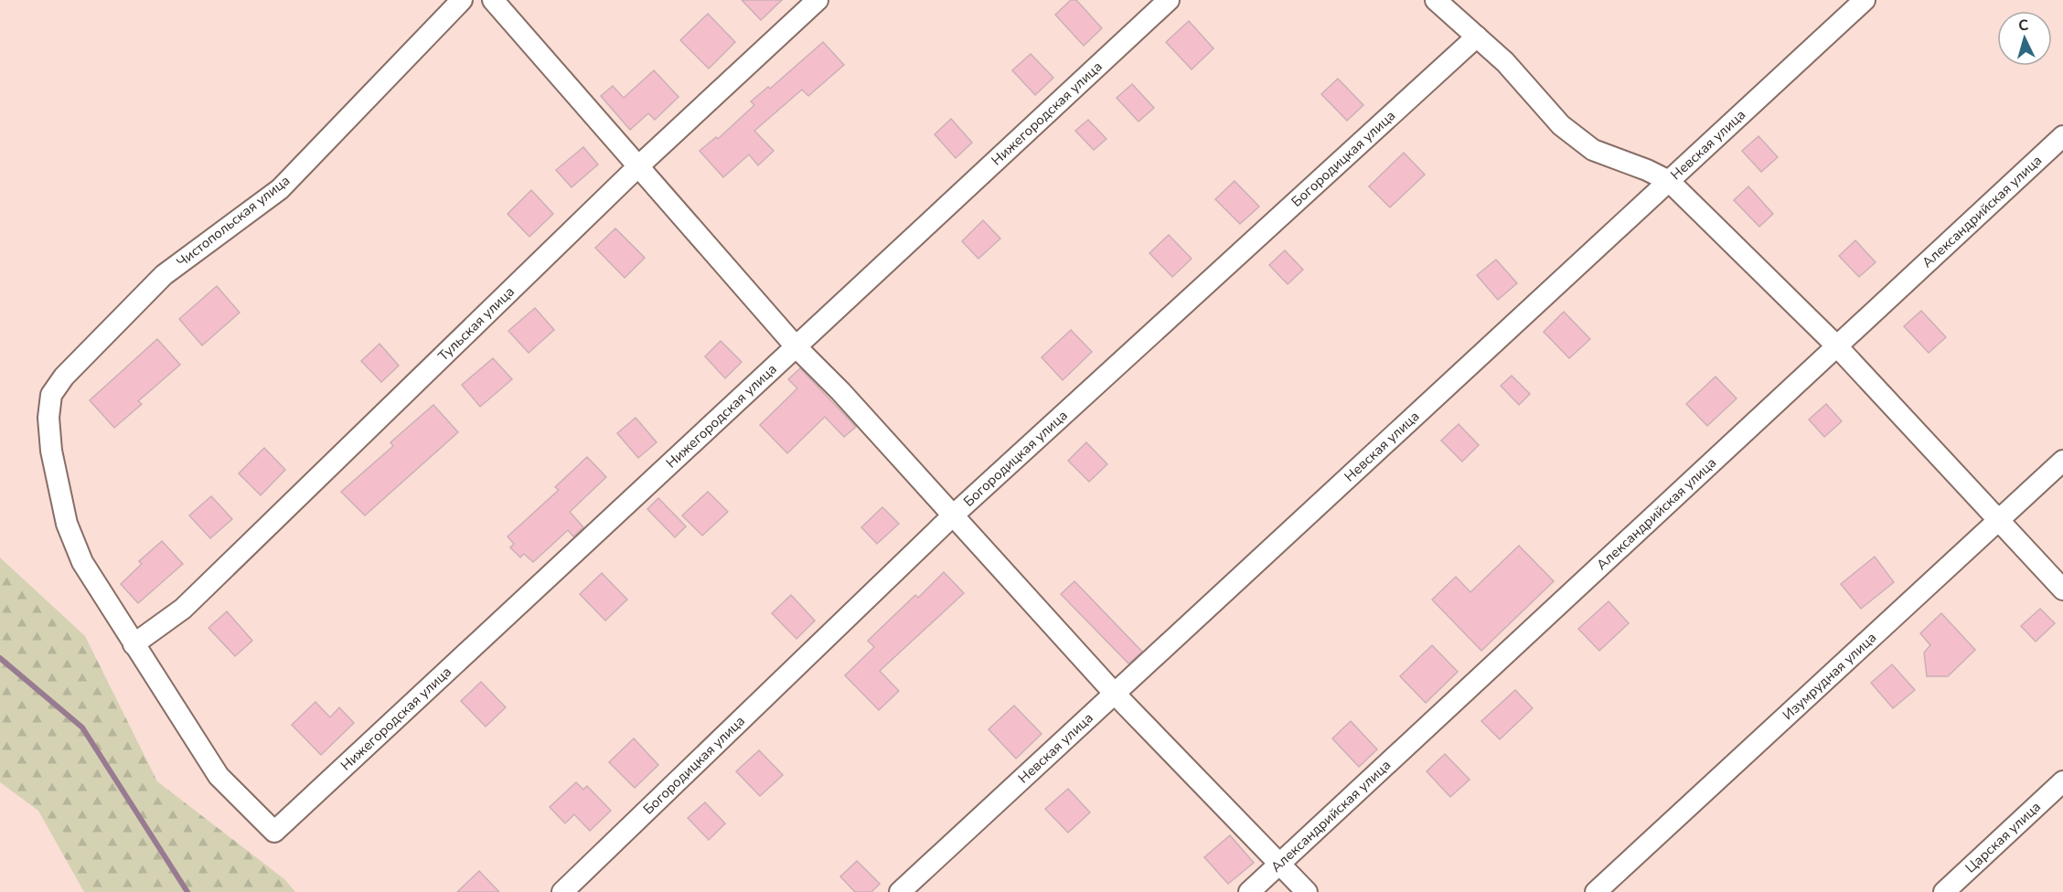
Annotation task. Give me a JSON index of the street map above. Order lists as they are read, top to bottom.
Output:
{
  "streets": {
    "street": [
      "Нижегородская улица",
      "Невская улица",
      "Богородицкая улица",
      "Александрийская улица",
      "Чистопольская улица",
      "Тульская улица",
      "Изумрудная улица",
      "Царская улица"
    ]
  },
  "crossings": [
    ["Нижегородская улица", "Чистопольская улица"],
    ["Нижегородская улица", "Тульская улица"],
    ["Чистопольская улица", "Тульская улица"]
  ],
  "north": "top"
}
